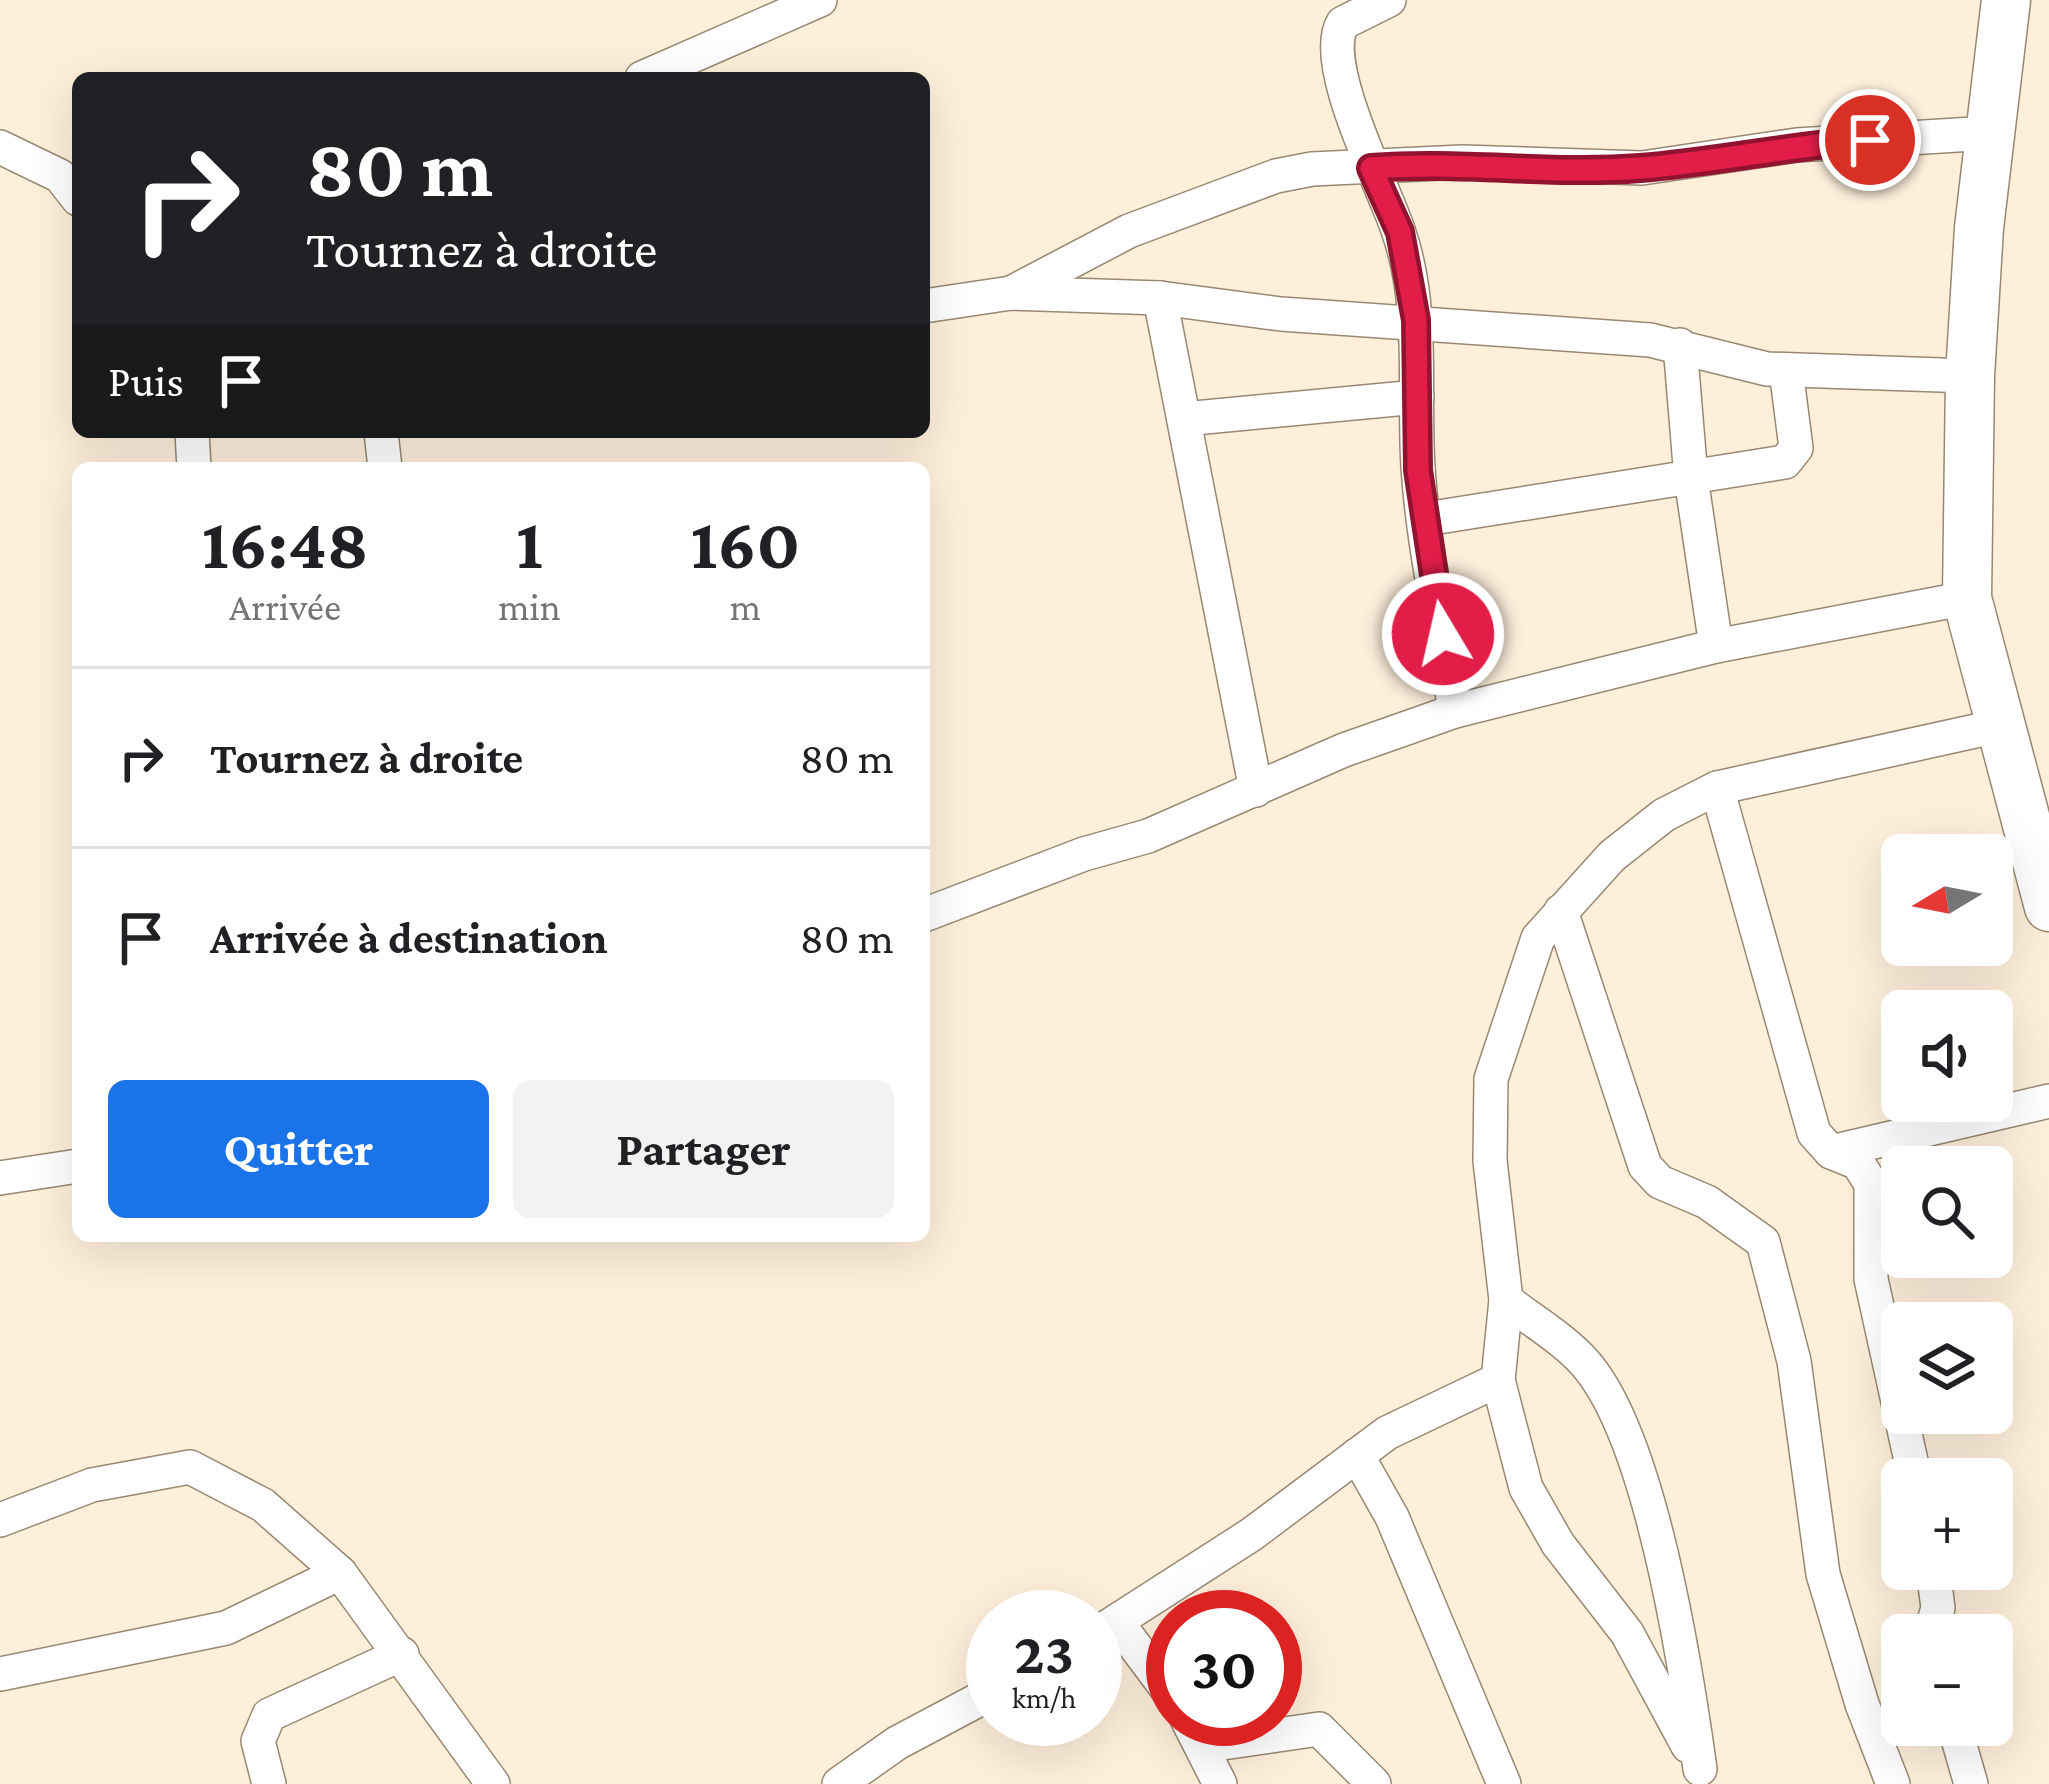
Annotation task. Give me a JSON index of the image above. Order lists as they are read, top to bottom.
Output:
{
  "north": "left",
  "page": {
    "turn": ["80 m", "Tournez à droite"],
    "then": "Puis",
    "eta": [
      "16:48",
      "Arrivée",
      "1",
      "min",
      "160",
      "m"
    ],
    "list": [
      {
        "name": "Tournez à droite",
        "value": "80 m"
      },
      {
        "name": "Arrivée à destination",
        "value": "80 m"
      }
    ],
    "map_buttons": ["+", "−"],
    "buttons": ["Quitter", "Partager"],
    "speed": "23 km/h",
    "limit": "30"
  }
}
